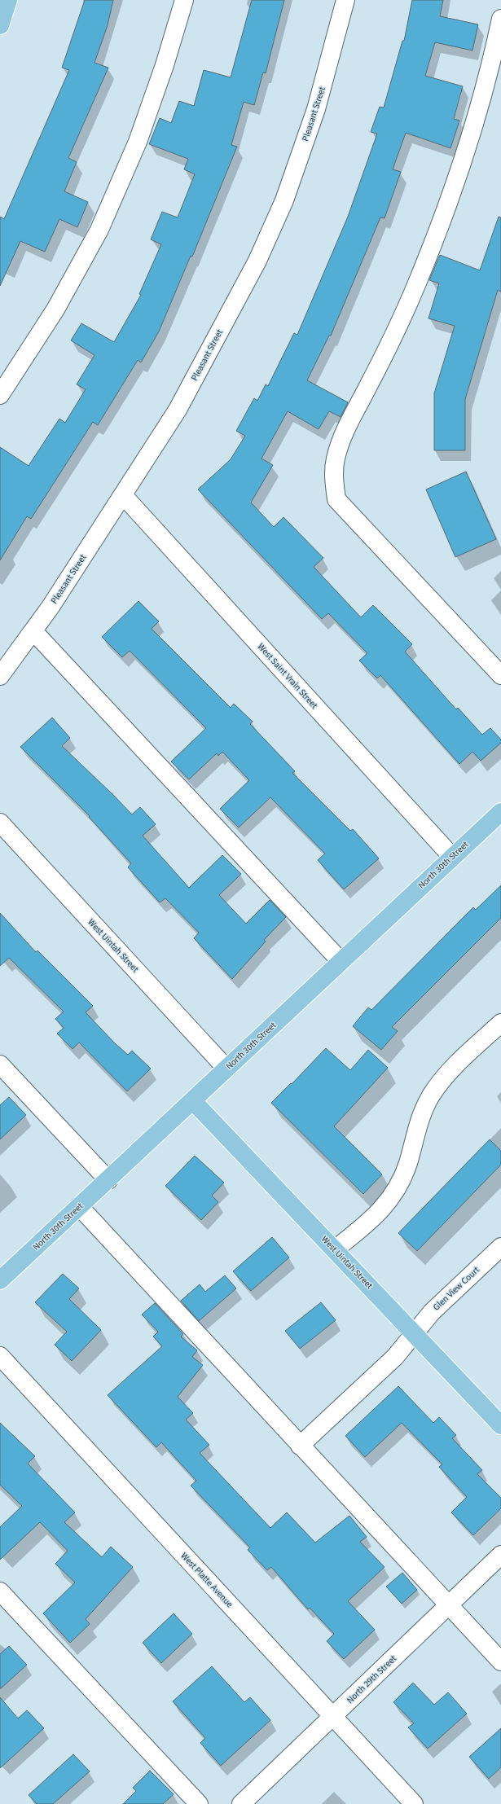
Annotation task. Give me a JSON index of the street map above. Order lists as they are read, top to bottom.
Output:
{
  "streets": {
    "main road": ["North 30th Street", "West Uintah Street"],
    "street": [
      "Pleasant Street",
      "West Saint Vrain Street",
      "Glen View Court",
      "West Platte Avenue",
      "North 29th Street"
    ]
  },
  "crossings": [
    ["Pleasant Street", "West Saint Vrain Street"],
    ["West Saint Vrain Street", "North 30th Street"],
    ["North 30th Street", "West Uintah Street"],
    ["West Uintah Street", "Glen View Court"],
    ["West Platte Avenue", "North 29th Street"]
  ]
}
